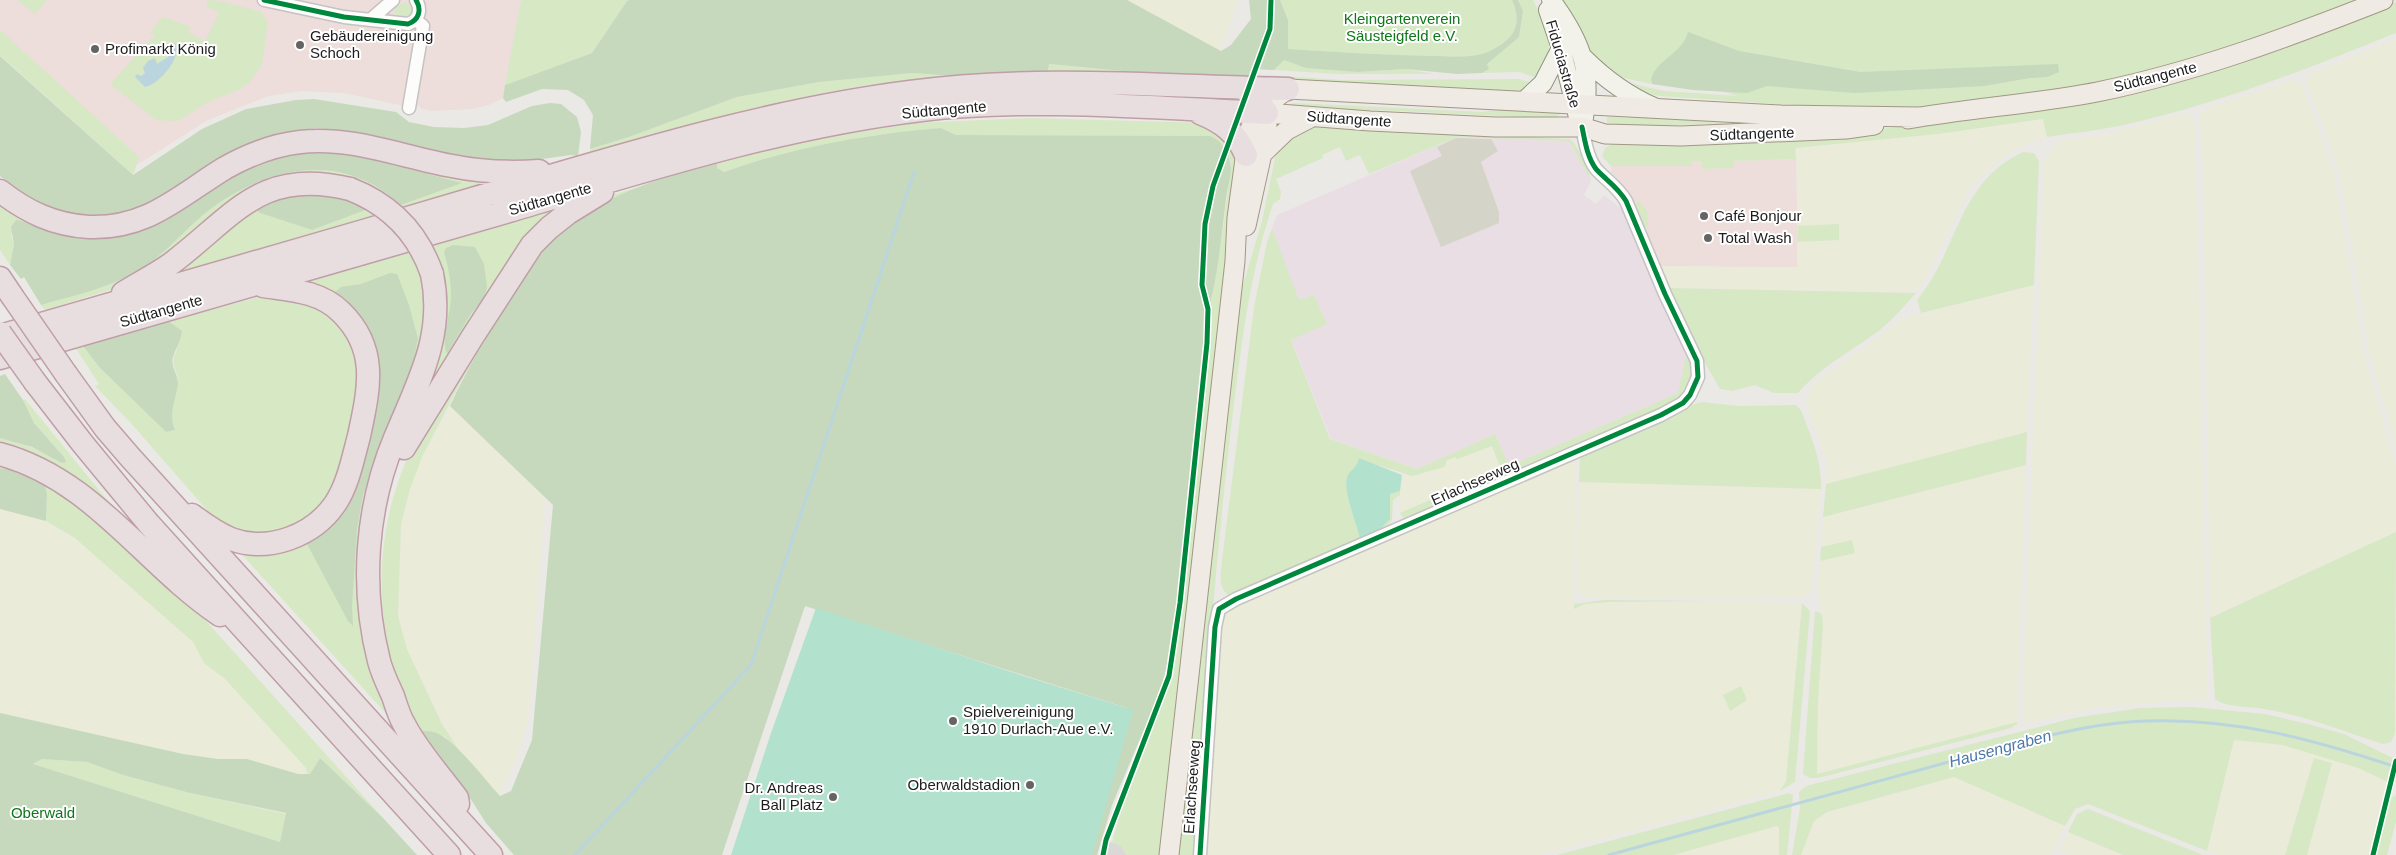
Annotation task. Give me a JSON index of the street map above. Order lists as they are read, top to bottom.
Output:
{
  "streets": {
    "highway": ["Südtangente"],
    "main road": ["Fiduciastraße"],
    "street": ["Erlachseeweg"]
  },
  "crossings": [
    ["Fiduciastraße", "Südtangente"],
    ["Fiduciastraße", "Erlachseeweg"],
    ["Südtangente", "Erlachseeweg"]
  ],
  "water": ["Hausengraben"],
  "parks": ["Kleingartenverein Säusteigfeld e.V.", "Oberwald"],
  "places": [
    "Gebäudereinigung Schoch",
    "Profimarkt König",
    "Café Bonjour",
    "Total Wash",
    "Spielvereinigung 1910 Durlach-Aue e.V.",
    "Oberwaldstadion",
    "Dr. Andreas Ball Platz"
  ]
}
